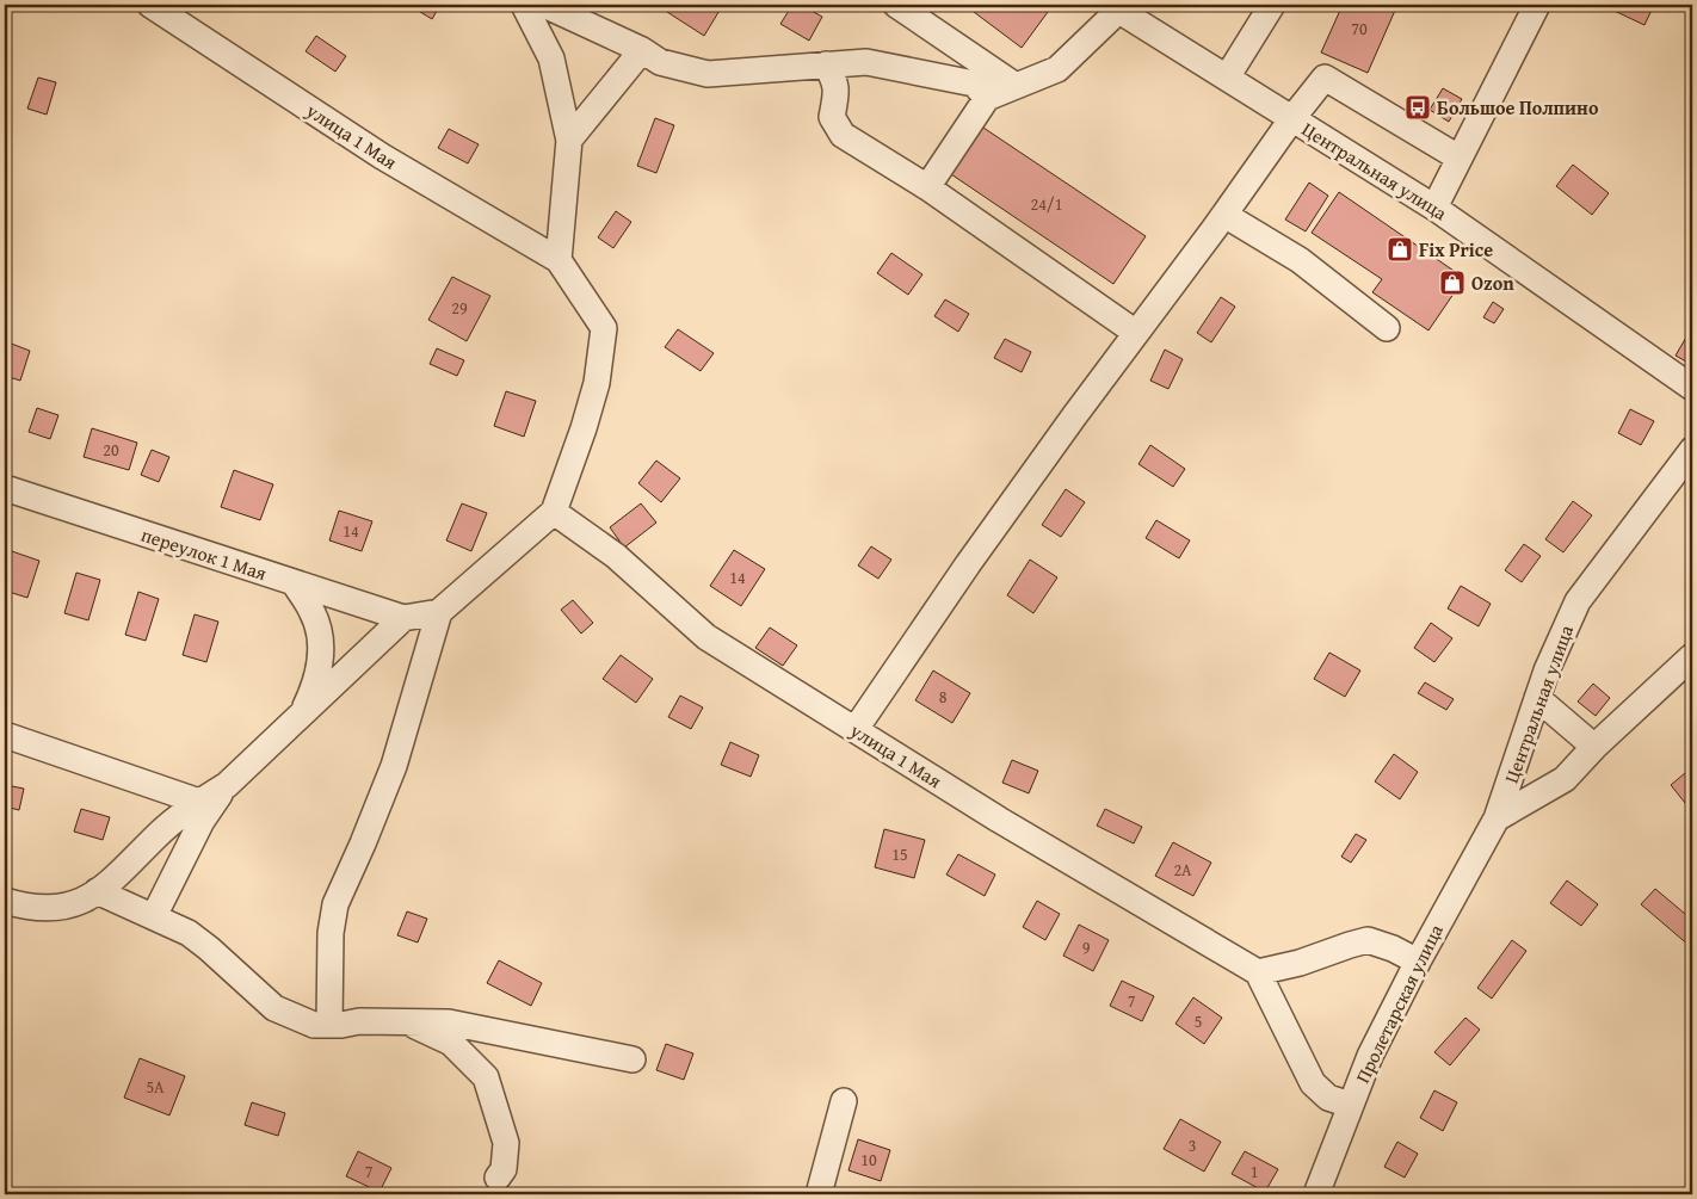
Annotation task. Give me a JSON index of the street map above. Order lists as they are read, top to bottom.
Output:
{
  "streets": {
    "street": [
      "улица 1 Мая",
      "Центральная улица",
      "переулок 1 Мая",
      "Пролетарская улица"
    ]
  },
  "crossings": [
    ["Центральная улица", "Пролетарская улица"]
  ],
  "places": {
    "bus stop": ["Большое Полпино"],
    "shop": ["Fix Price", "Ozon"]
  },
  "house_numbers": [
    "70",
    "24/1",
    "29",
    "20",
    "14",
    "14",
    "8",
    "15",
    "2А",
    "9",
    "7",
    "5",
    "5А",
    "3",
    "10",
    "7",
    "1"
  ]
}
